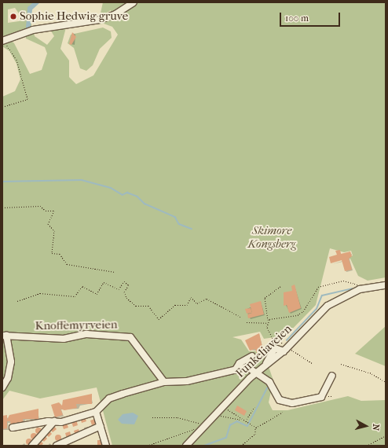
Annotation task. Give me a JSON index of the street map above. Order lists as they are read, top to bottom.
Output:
{
  "streets": {
    "street": ["Knoffemyrveien", "Funkeliaveien"]
  },
  "parks": ["Skimore Kongsberg"],
  "places": ["Sophie Hedwig gruve"],
  "scale_bar": "100 m",
  "north": "right"
}
